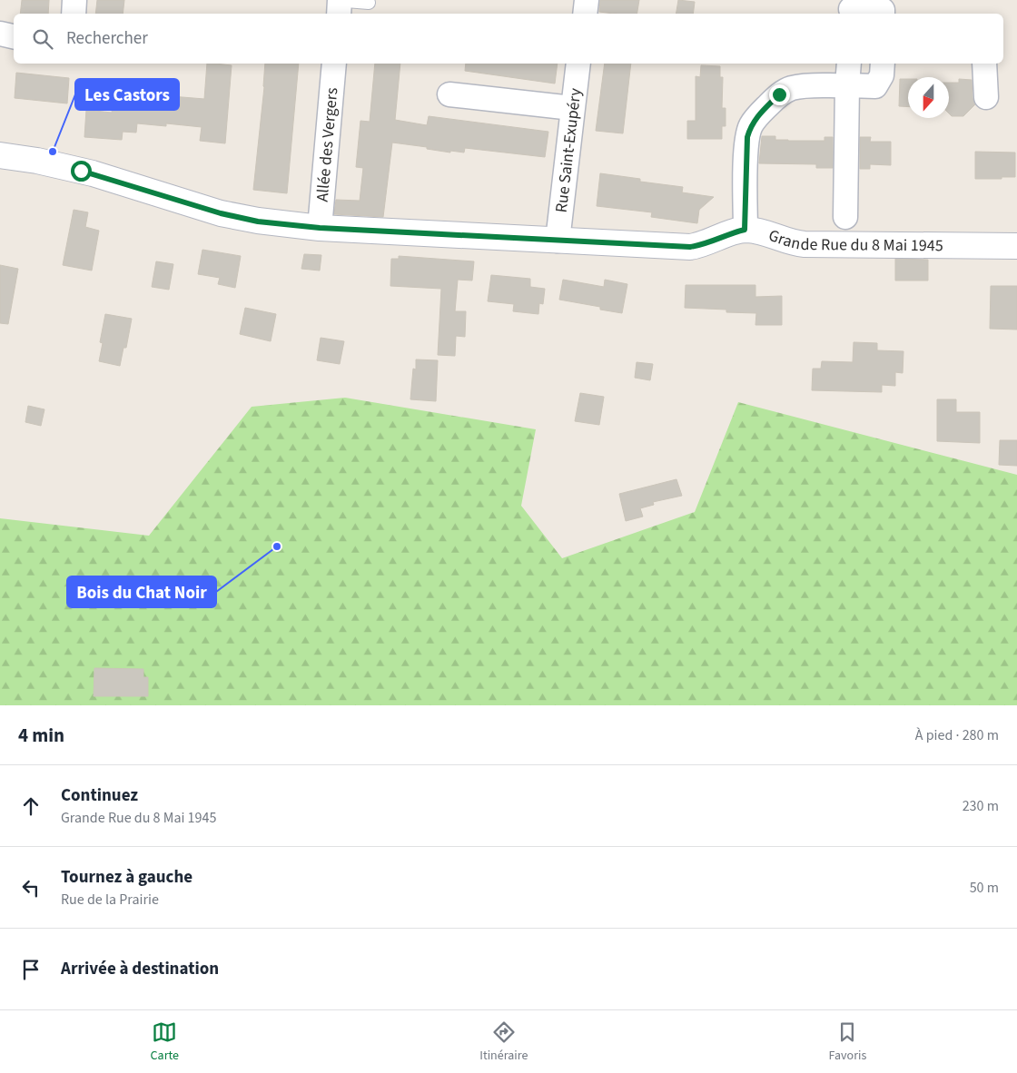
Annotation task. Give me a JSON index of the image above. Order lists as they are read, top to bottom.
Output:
{
  "streets": {
    "main road": ["Grande Rue du 8 Mai 1945"],
    "street": ["Allée des Vergers", "Rue Saint-Exupéry"]
  },
  "crossings": [
    ["Allée des Vergers", "Grande Rue du 8 Mai 1945"],
    ["Rue Saint-Exupéry", "Grande Rue du 8 Mai 1945"]
  ],
  "places": ["Les Castors", "Bois du Chat Noir"],
  "north": "bottom",
  "page": {
    "search": "Rechercher",
    "heading": ["4 min", "À pied · 280 m"],
    "list": [
      ["Continuez", "Grande Rue du 8 Mai 1945", "230 m"],
      ["Tournez à gauche", "Rue de la Prairie", "50 m"],
      "Arrivée à destination"
    ],
    "nav": ["Carte", "Itinéraire", "Favoris"]
  }
}
